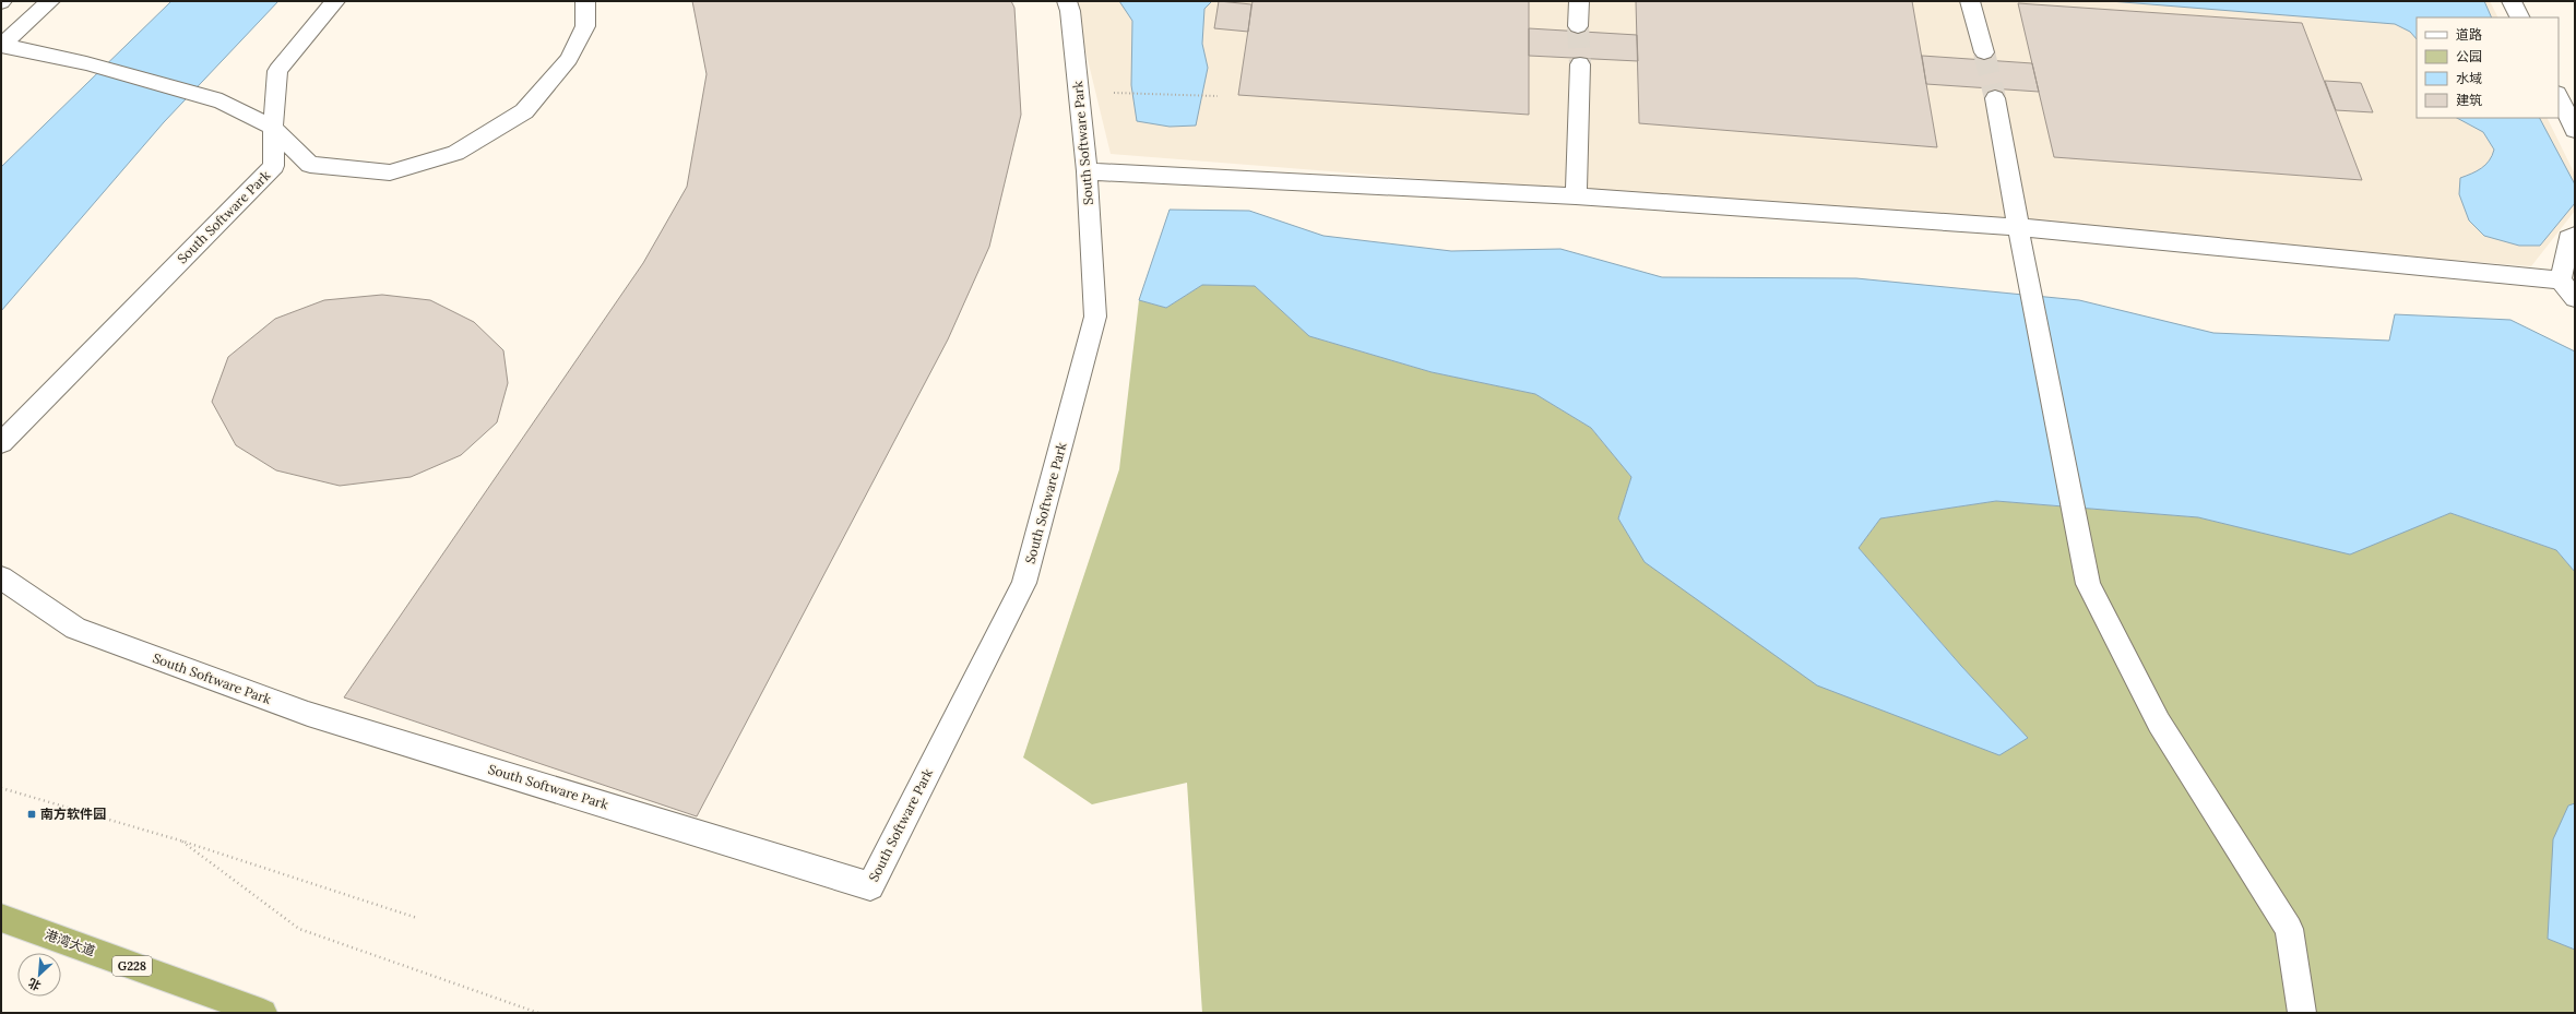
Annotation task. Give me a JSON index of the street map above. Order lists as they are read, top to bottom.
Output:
{
  "streets": {
    "highway": ["港湾大道", "G228"],
    "street": ["South Software Park"]
  },
  "places": {
    "transit": ["南方软件园"]
  },
  "legend": [
    "道路",
    "公园",
    "水域",
    "建筑"
  ],
  "north": "bottom left"
}
